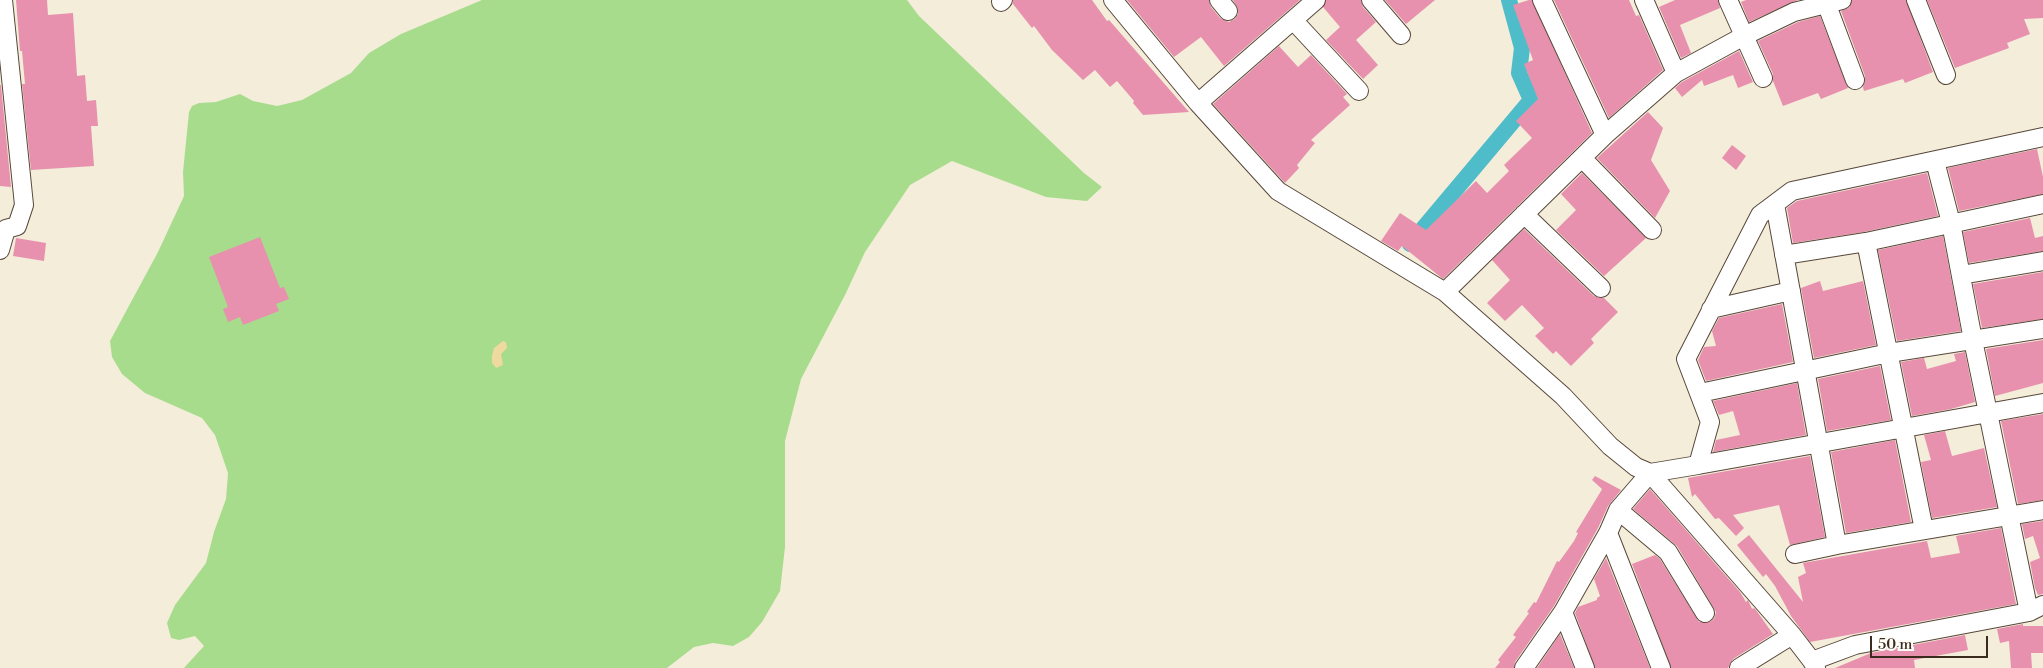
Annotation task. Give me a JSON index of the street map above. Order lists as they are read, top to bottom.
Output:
{
  "scale_bar": "50 m"
}
